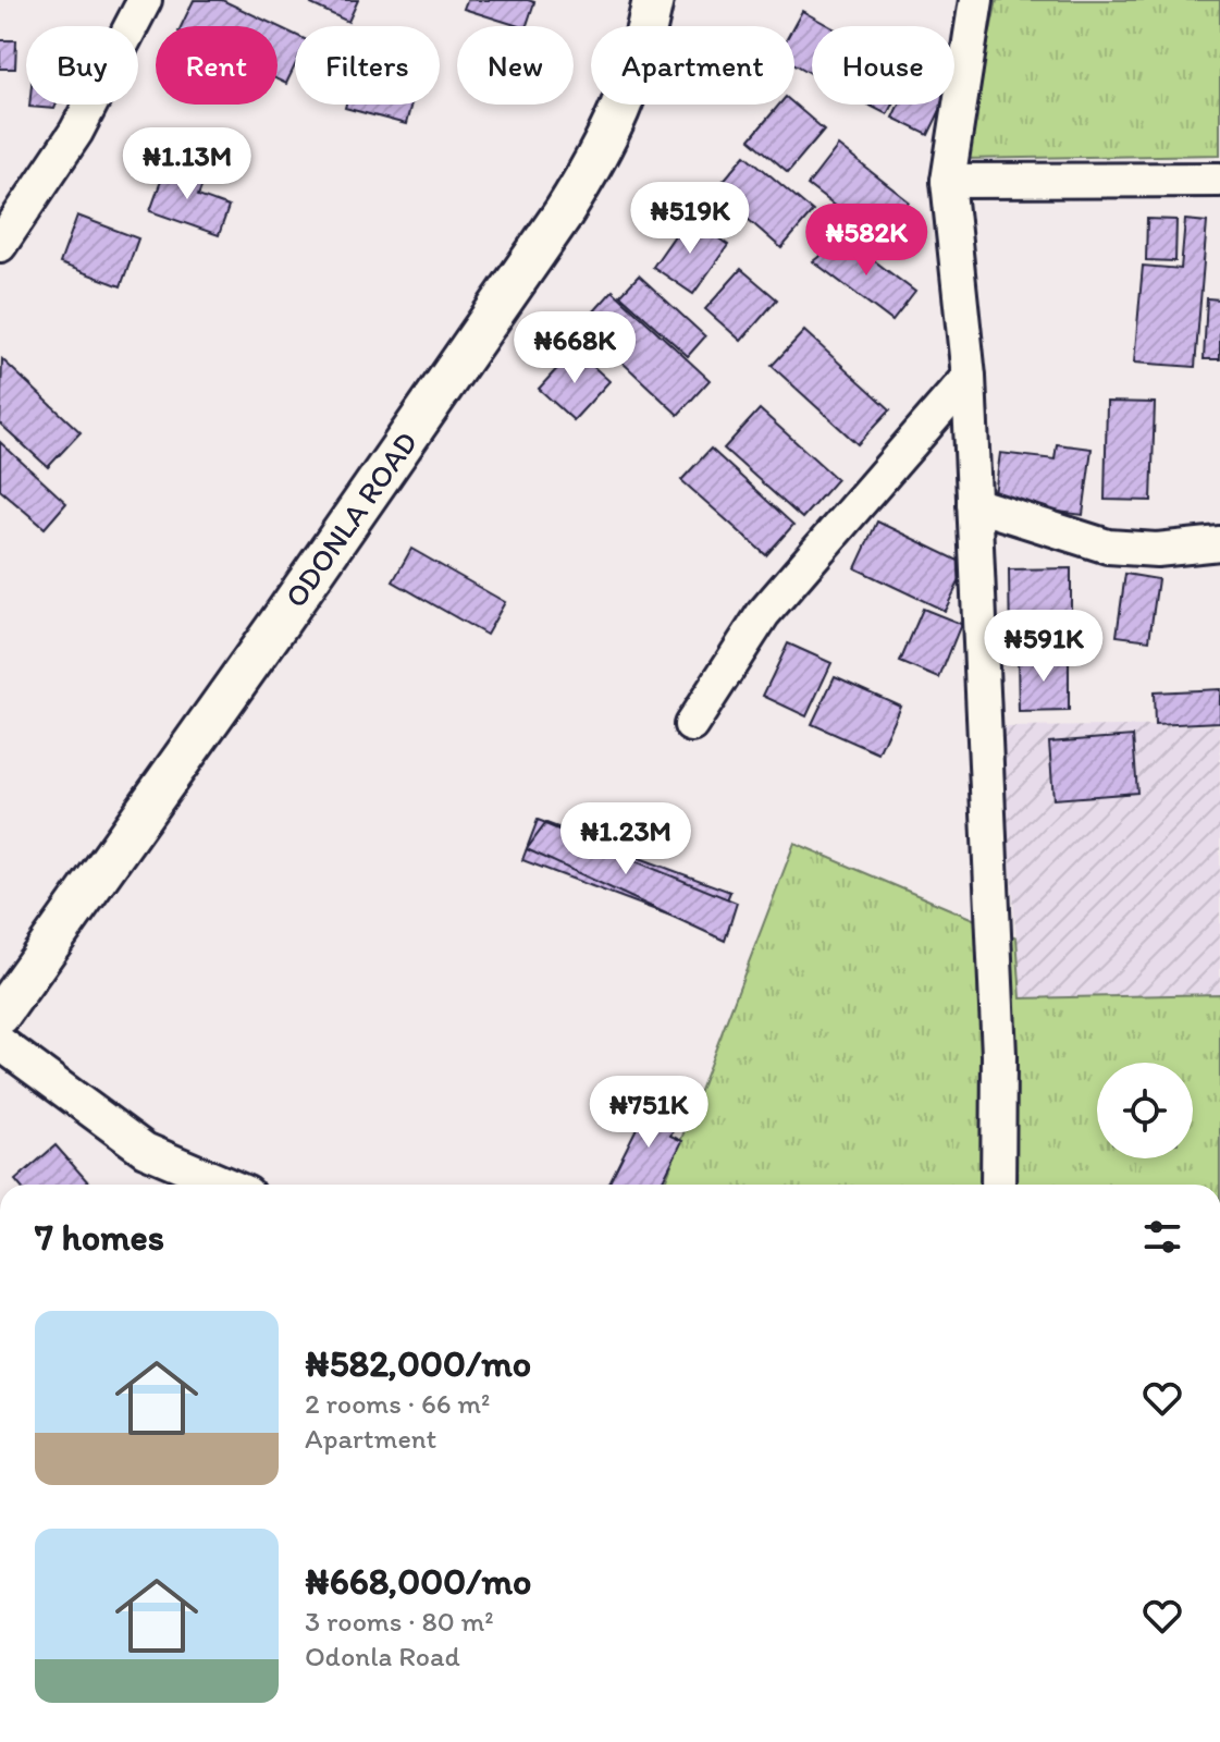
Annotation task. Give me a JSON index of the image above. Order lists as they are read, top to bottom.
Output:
{
  "streets": {
    "street": ["ODONLA ROAD"]
  },
  "page": {
    "chip": [
      "Buy",
      "Rent",
      "Filters",
      "New",
      "Apartment",
      "House"
    ],
    "price": [
      "₦1.13M",
      "₦519K",
      "₦582K",
      "₦668K",
      "₦591K",
      "₦1.23M",
      "₦751K"
    ],
    "heading": "7 homes",
    "list": [
      {
        "name": "₦582,000/mo",
        "note": "2 rooms · 66 m² · Apartment"
      },
      {
        "name": "₦668,000/mo",
        "note": "3 rooms · 80 m² · Odonla Road"
      }
    ]
  }
}
